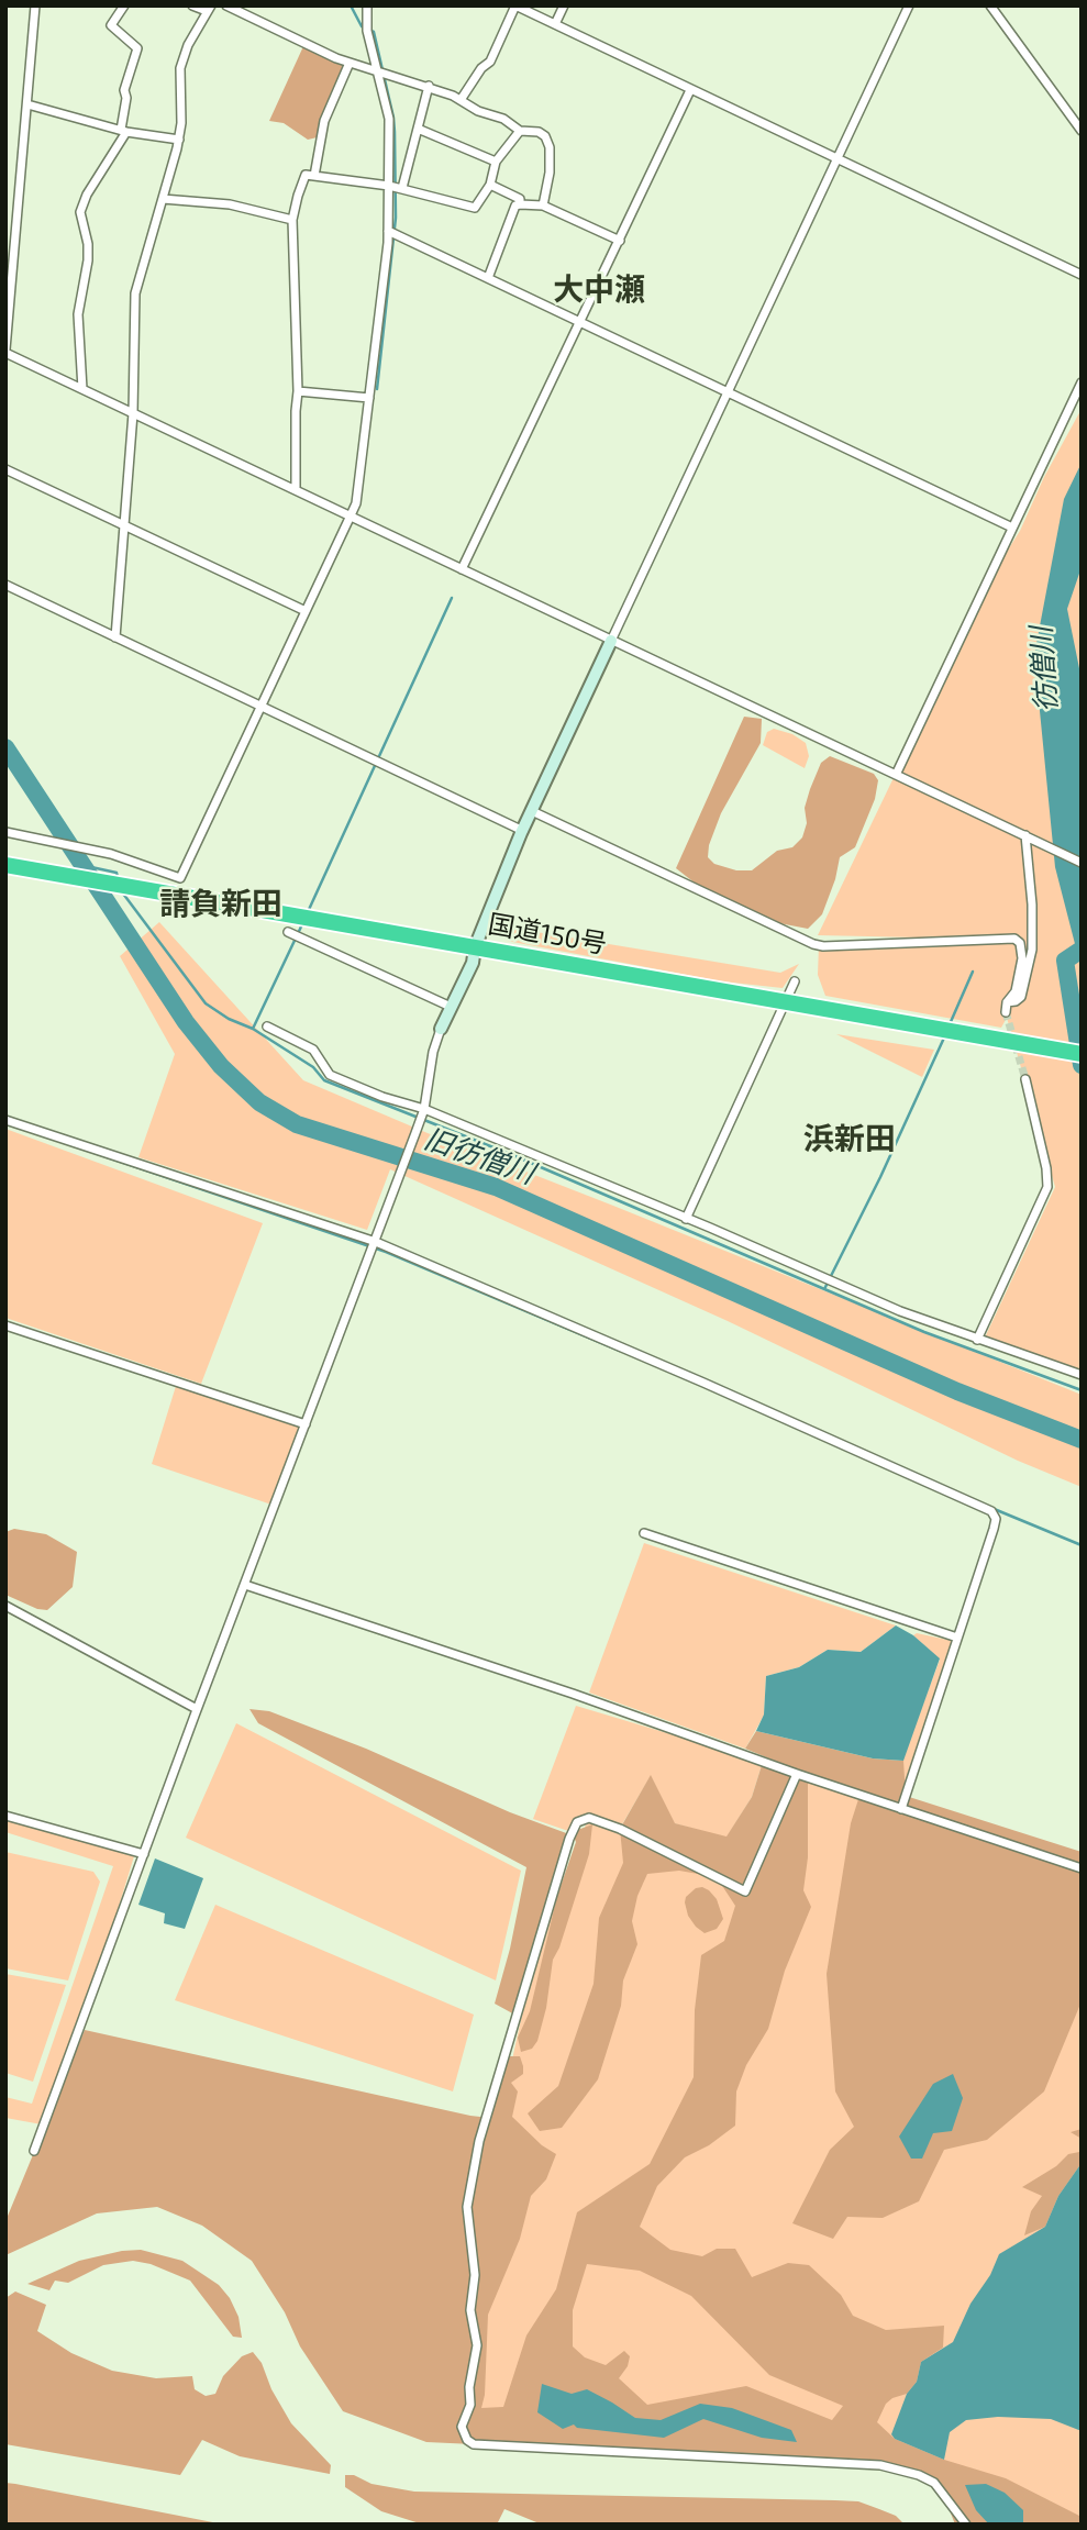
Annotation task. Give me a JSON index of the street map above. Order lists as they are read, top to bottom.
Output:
{
  "streets": {
    "highway": ["国道150号"]
  },
  "districts": ["大中瀬", "請負新田", "浜新田"],
  "water": ["彷僧川", "旧彷僧川"]
}
